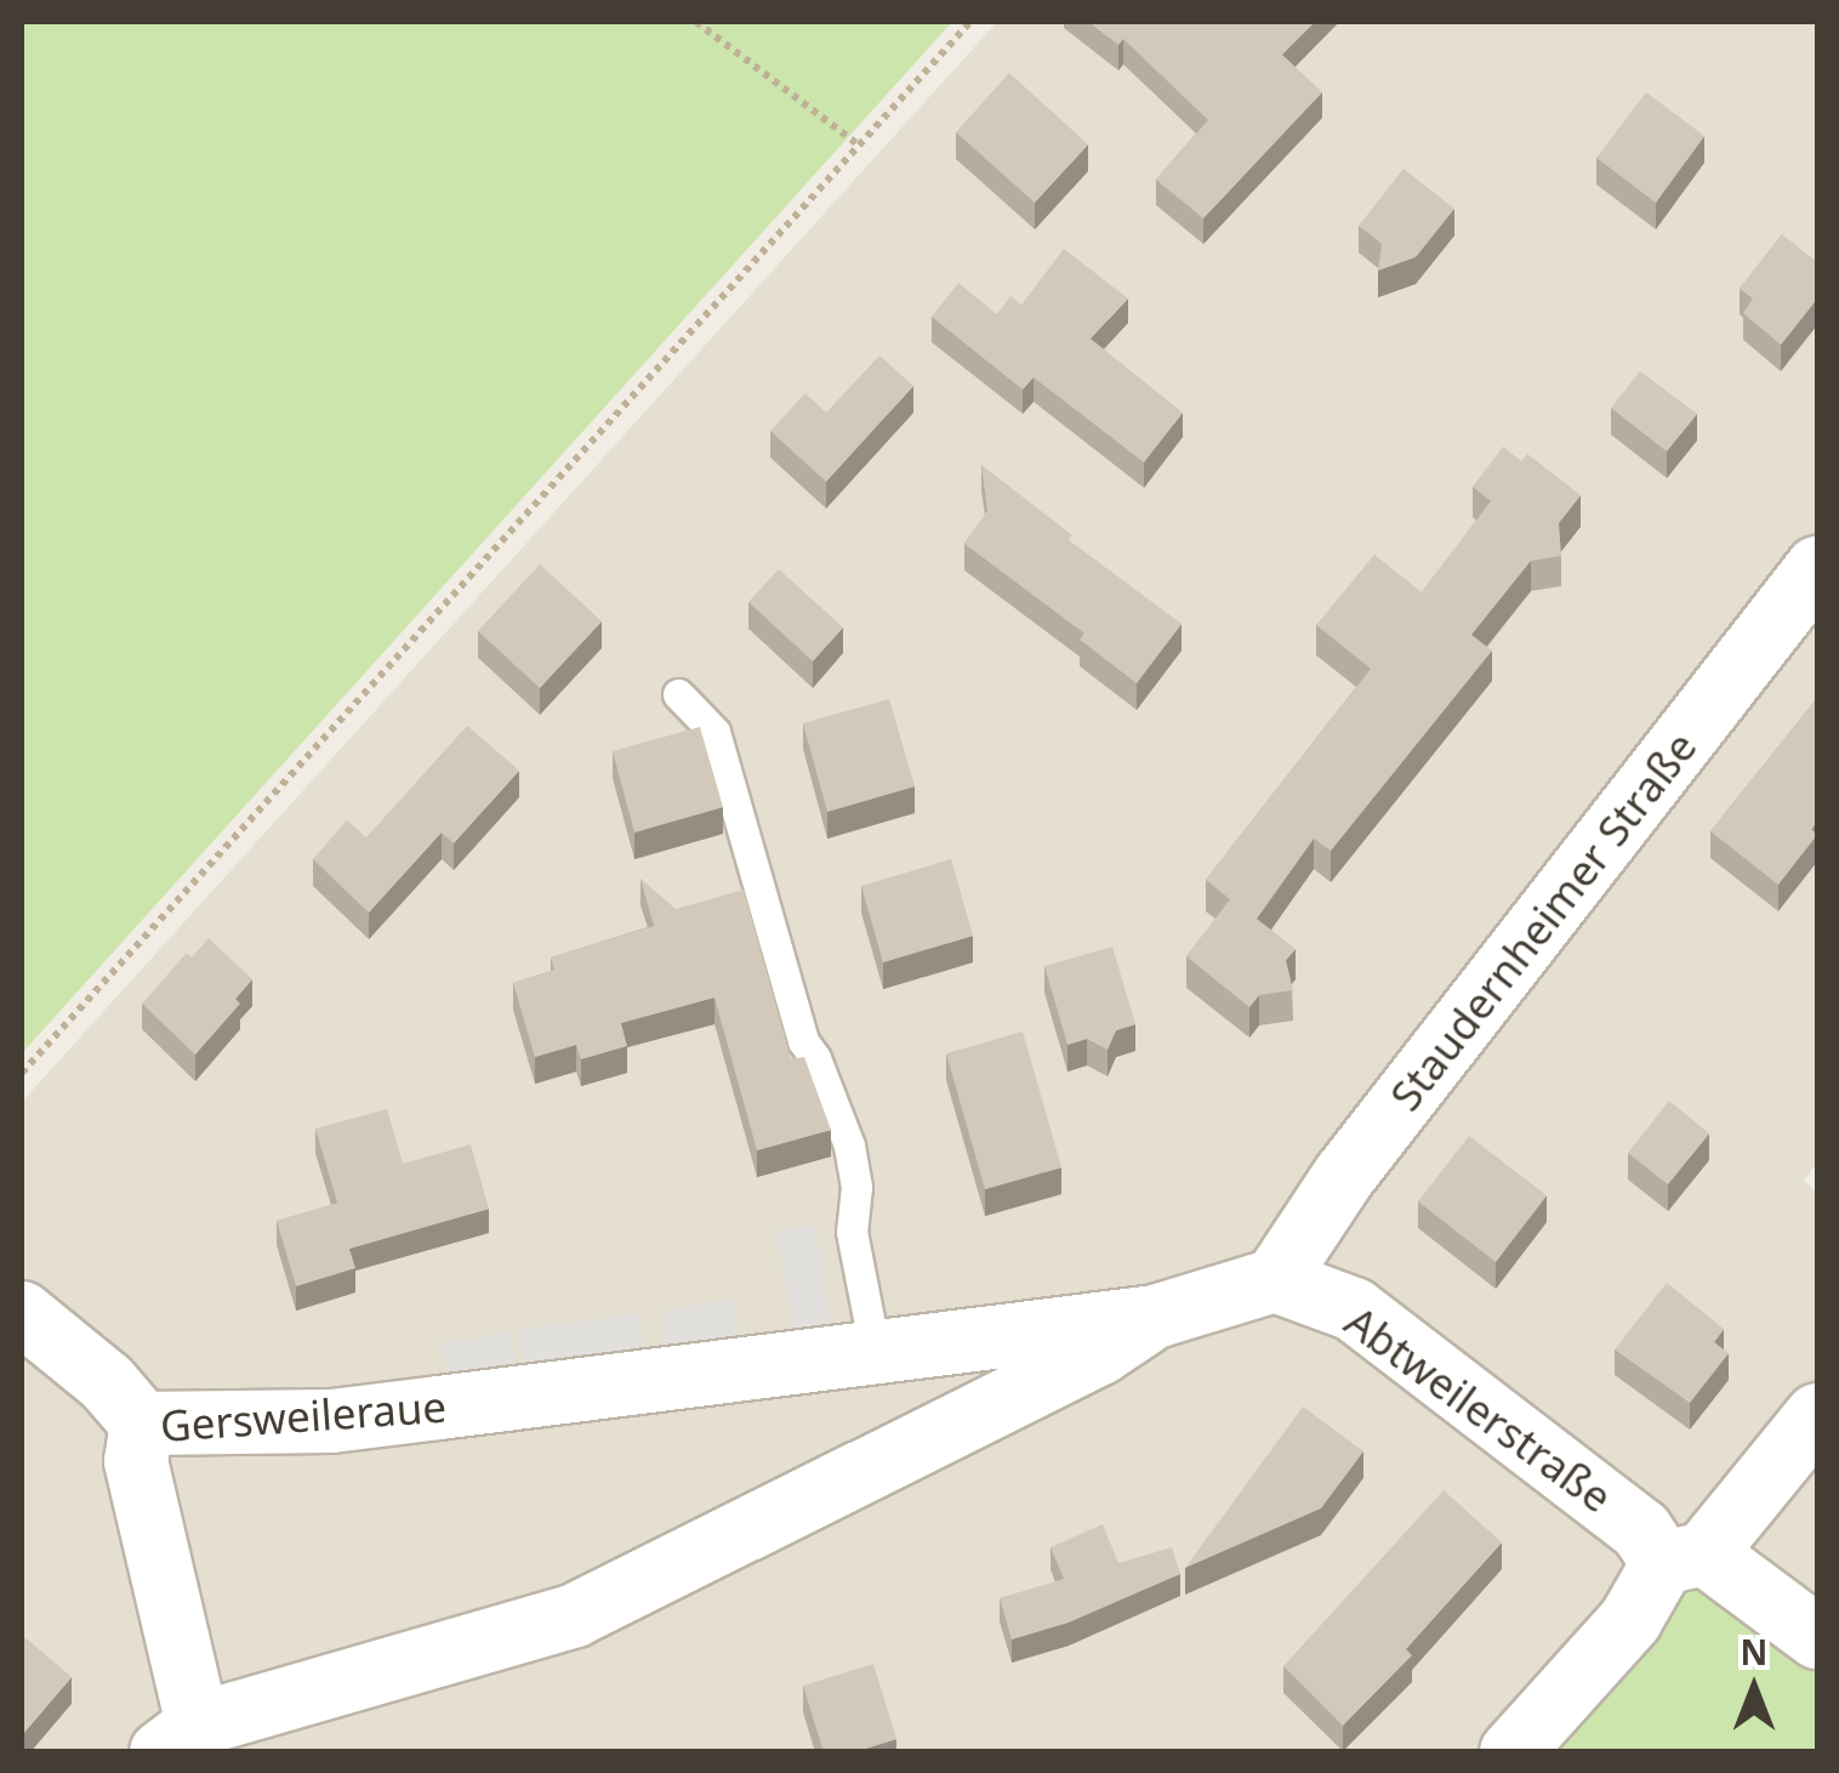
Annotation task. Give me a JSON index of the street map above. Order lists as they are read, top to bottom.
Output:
{
  "streets": {
    "street": ["Staudernheimer Straße", "Abtweilerstraße", "Gersweileraue"]
  },
  "crossings": [
    ["Staudernheimer Straße", "Abtweilerstraße"],
    ["Staudernheimer Straße", "Gersweileraue"],
    ["Abtweilerstraße", "Gersweileraue"]
  ],
  "north": "top"
}
